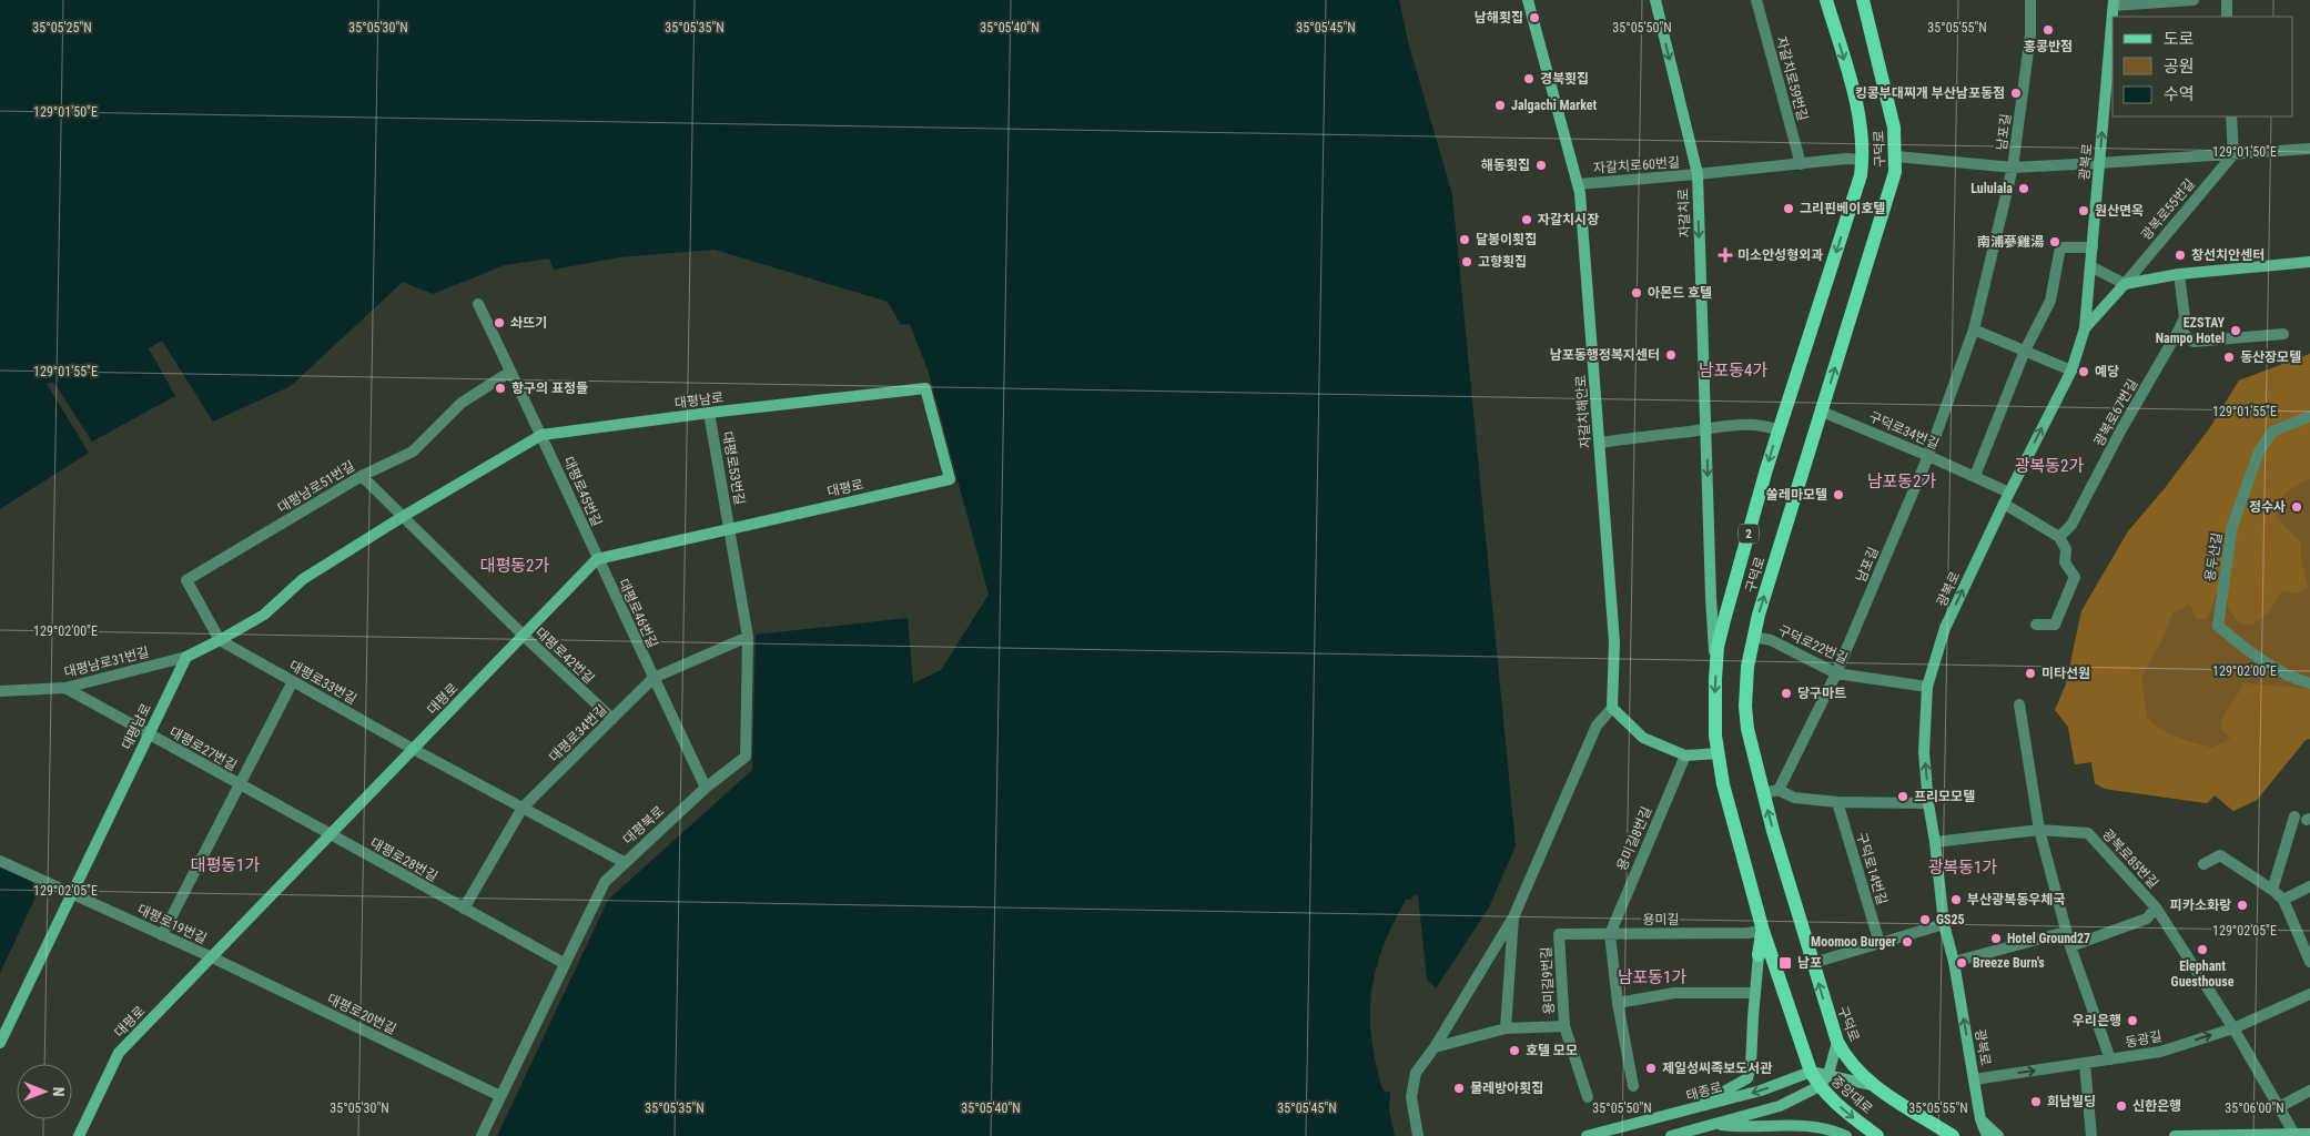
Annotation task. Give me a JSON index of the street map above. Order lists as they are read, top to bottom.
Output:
{
  "streets": {
    "main road": [
      "구덕로",
      "광복로",
      "자갈치로",
      "대평남로",
      "자갈치해안로",
      "대평로",
      "2",
      "태종로",
      "중앙대로"
    ],
    "street": [
      "자갈치로59번길",
      "남포길",
      "자갈치로60번길",
      "광복로55번길",
      "광복로67번길",
      "구덕로34번길",
      "대평로53번길",
      "대평남로51번길",
      "대평로45번길",
      "용두산길",
      "대평로46번길",
      "구덕로22번길",
      "대평로42번길",
      "대평남로31번길",
      "대평로33번길",
      "대평로34번길",
      "대평로27번길",
      "대평북로",
      "용미길8번길",
      "광복로85번길",
      "대평로28번길",
      "구덕로14번길",
      "용미길",
      "대평로19번길",
      "용미길9번길",
      "대평로20번길",
      "동광길"
    ]
  },
  "crossings": [
    ["남포길", "구덕로34번길"],
    ["남포길", "구덕로22번길"],
    ["구덕로", "자갈치로"],
    ["구덕로", "구덕로34번길"],
    ["구덕로", "구덕로22번길"],
    ["구덕로", "용미길"],
    ["구덕로", "태종로"],
    ["구덕로", "중앙대로"],
    ["광복로", "구덕로34번길"],
    ["광복로", "구덕로22번길"],
    ["광복로", "광복로85번길"],
    ["광복로", "동광길"],
    ["자갈치로60번길", "자갈치로"],
    ["자갈치로60번길", "자갈치해안로"],
    ["대평남로", "대평로53번길"],
    ["대평남로", "대평남로51번길"],
    ["대평남로", "대평로"],
    ["대평남로", "대평로45번길"],
    ["대평남로", "대평로42번길"],
    ["대평남로", "대평남로31번길"],
    ["대평남로", "대평로33번길"],
    ["대평남로", "대평로27번길"],
    ["대평남로", "대평로19번길"],
    ["대평로53번길", "대평로"],
    ["대평로53번길", "대평북로"],
    ["대평남로51번길", "대평로33번길"],
    ["대평로", "대평로45번길"],
    ["대평로", "대평로46번길"],
    ["대평로", "대평로42번길"],
    ["대평로", "대평로33번길"],
    ["대평로", "대평로27번길"],
    ["대평로", "대평북로"],
    ["대평로", "대평로28번길"],
    ["대평로", "대평로19번길"],
    ["대평로", "대평로20번길"],
    ["대평로45번길", "대평로46번길"],
    ["대평로46번길", "대평로34번길"],
    ["대평로46번길", "대평북로"],
    ["대평로42번길", "대평로34번길"],
    ["대평남로31번길", "대평로27번길"],
    ["대평로33번길", "대평로27번길"],
    ["대평로27번길", "대평로28번길"],
    ["대평로27번길", "대평로19번길"],
    ["대평북로", "대평로28번길"],
    ["대평북로", "대평로20번길"],
    ["용미길8번길", "용미길"],
    ["광복로85번길", "동광길"],
    ["용미길", "용미길9번길"],
    ["대평로19번길", "대평로20번길"],
    ["태종로", "중앙대로"]
  ],
  "one_way": ["광복로", "자갈치로", "동광길"],
  "districts": [
    "남포동4가",
    "광복동2가",
    "남포동2가",
    "대평동2가",
    "대평동1가",
    "광복동1가",
    "남포동1가"
  ],
  "places": {
    "other": [
      "남해횟집",
      "홍콩반점",
      "경북횟집",
      "킹콩부대찌개 부산남포동점",
      "Jalgachi Market",
      "해동횟집",
      "Lululala",
      "그리핀베이호텔",
      "원산면옥",
      "자갈치시장",
      "달봉이횟집",
      "南浦蔘雞湯",
      "창선치안센터",
      "고향횟집",
      "아몬드 호텔",
      "솨뜨기",
      "EZSTAY Nampo Hotel",
      "남포동행정복지센터",
      "동산장모텔",
      "예당",
      "항구의 표정들",
      "쏠레마모텔",
      "정수사",
      "미타선원",
      "당구마트",
      "프리모모텔",
      "부산광복동우체국",
      "피카소화랑",
      "GS25",
      "Hotel Ground27",
      "Moomoo Burger",
      "Elephant Guesthouse",
      "Breeze Burn's",
      "우리은행",
      "호텔 모모",
      "제일성씨족보도서관",
      "물레방아횟집",
      "희남빌딩",
      "신한은행"
    ],
    "health": ["미소안성형외과"],
    "transit": ["남포"]
  },
  "legend": ["도로", "공원", "수역"],
  "north": "right",
  "coordinates": [
    "35°05'25\"N",
    "35°05'30\"N",
    "35°05'35\"N",
    "35°05'40\"N",
    "35°05'45\"N",
    "35°05'50\"N",
    "35°05'55\"N",
    "129°01'50\"E",
    "129°01'55\"E",
    "129°02'00\"E",
    "129°02'05\"E",
    "35°06'00\"N"
  ]
}
